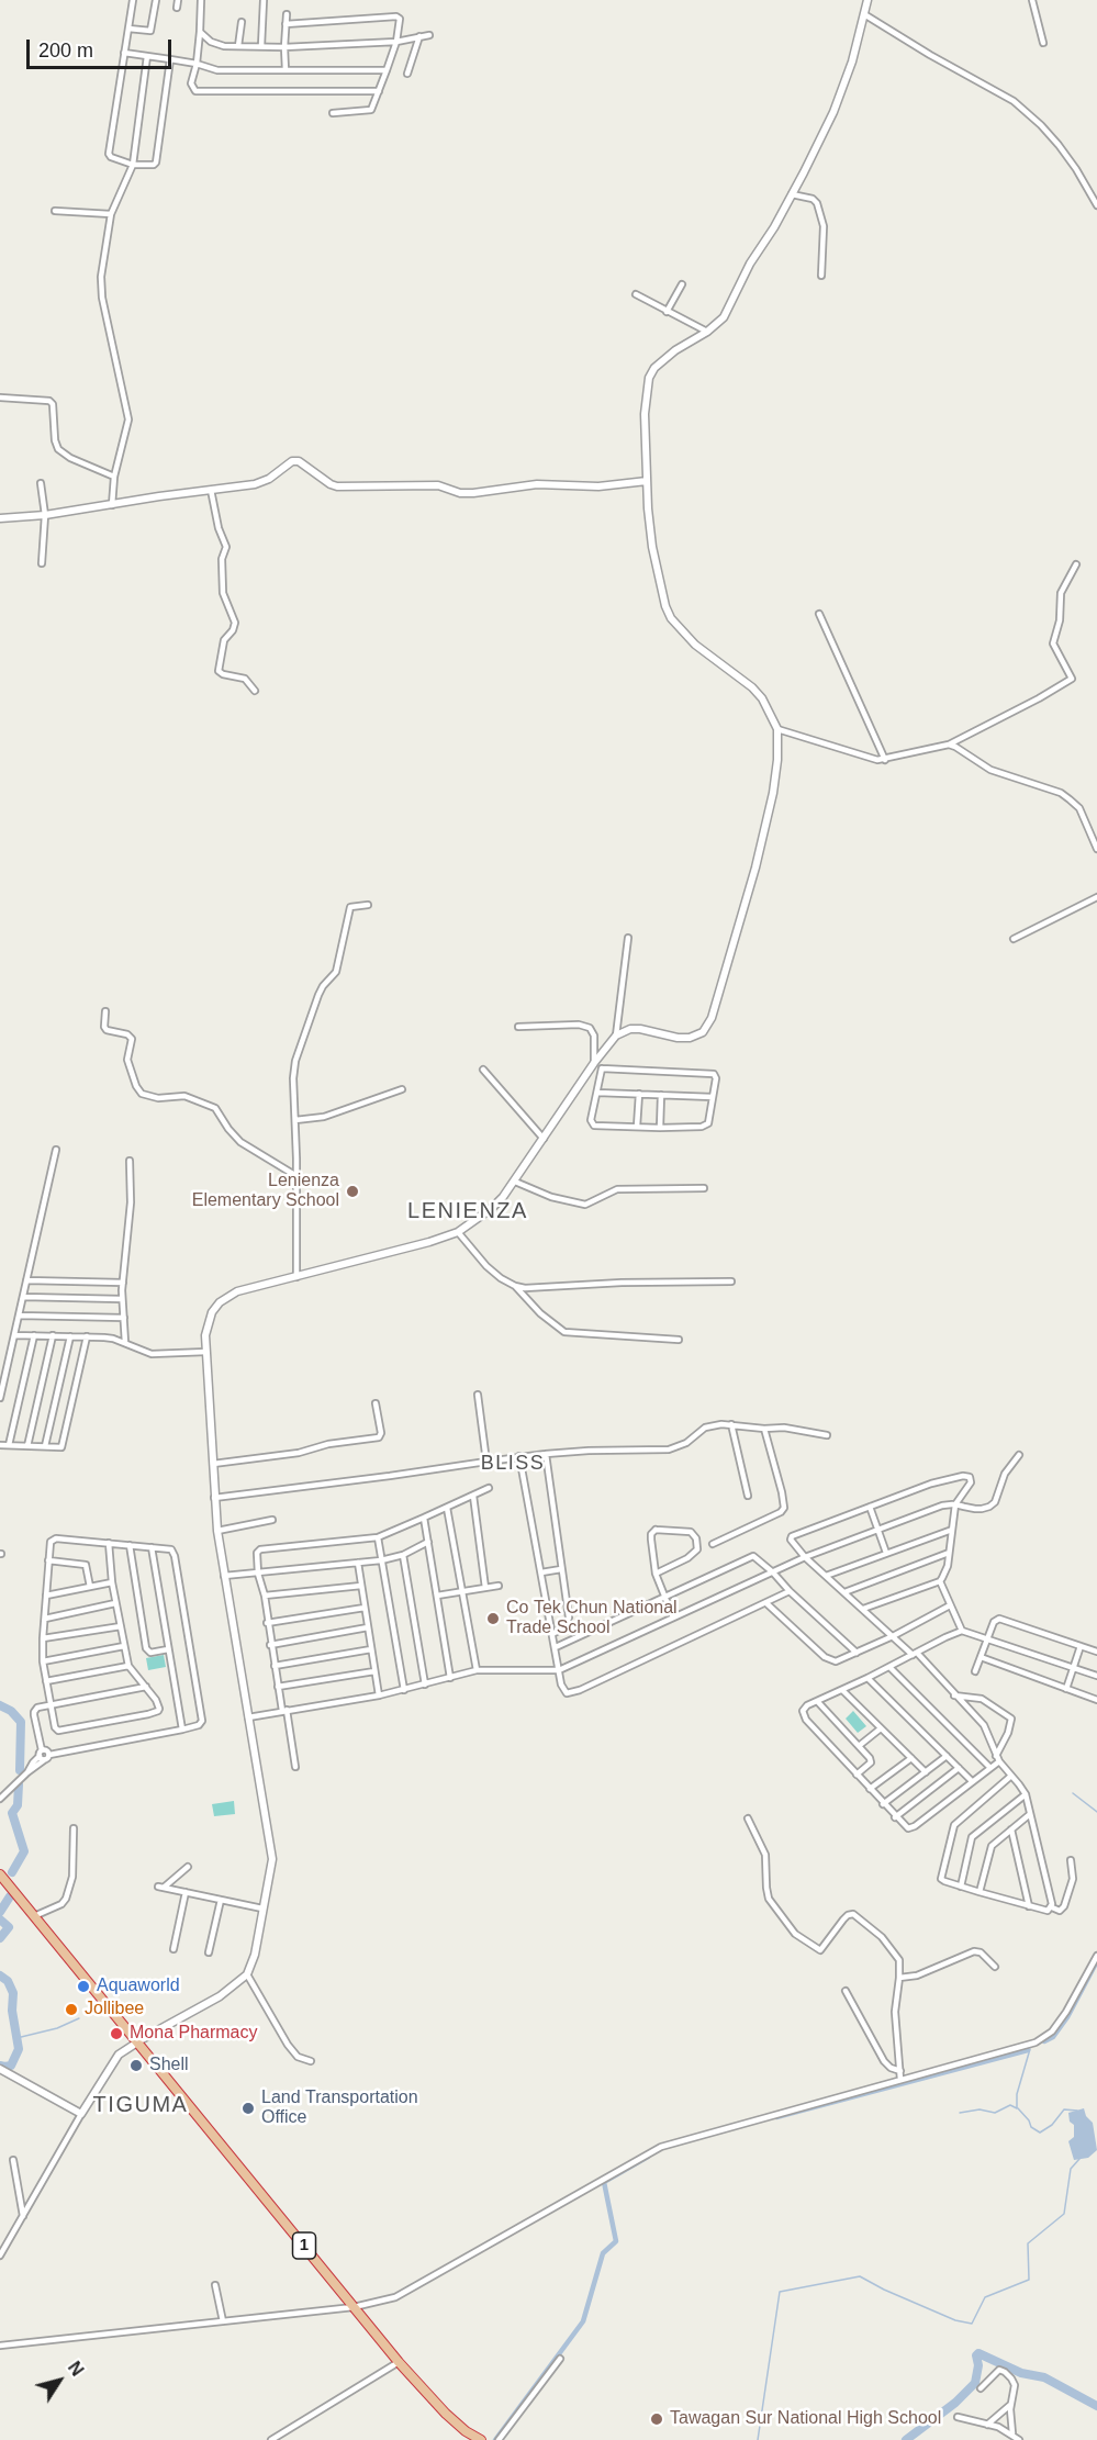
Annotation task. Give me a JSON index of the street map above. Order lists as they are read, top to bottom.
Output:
{
  "streets": {
    "highway": ["1"]
  },
  "districts": ["LENIENZA", "BLISS", "TIGUMA"],
  "places": [
    "Lenienza Elementary School",
    "Co Tek Chun National Trade School",
    "Aquaworld",
    "Jollibee",
    "Mona Pharmacy",
    "Shell",
    "Land Transportation Office",
    "Tawagan Sur National High School"
  ],
  "scale_bar": "200 m",
  "north": "top right"
}
